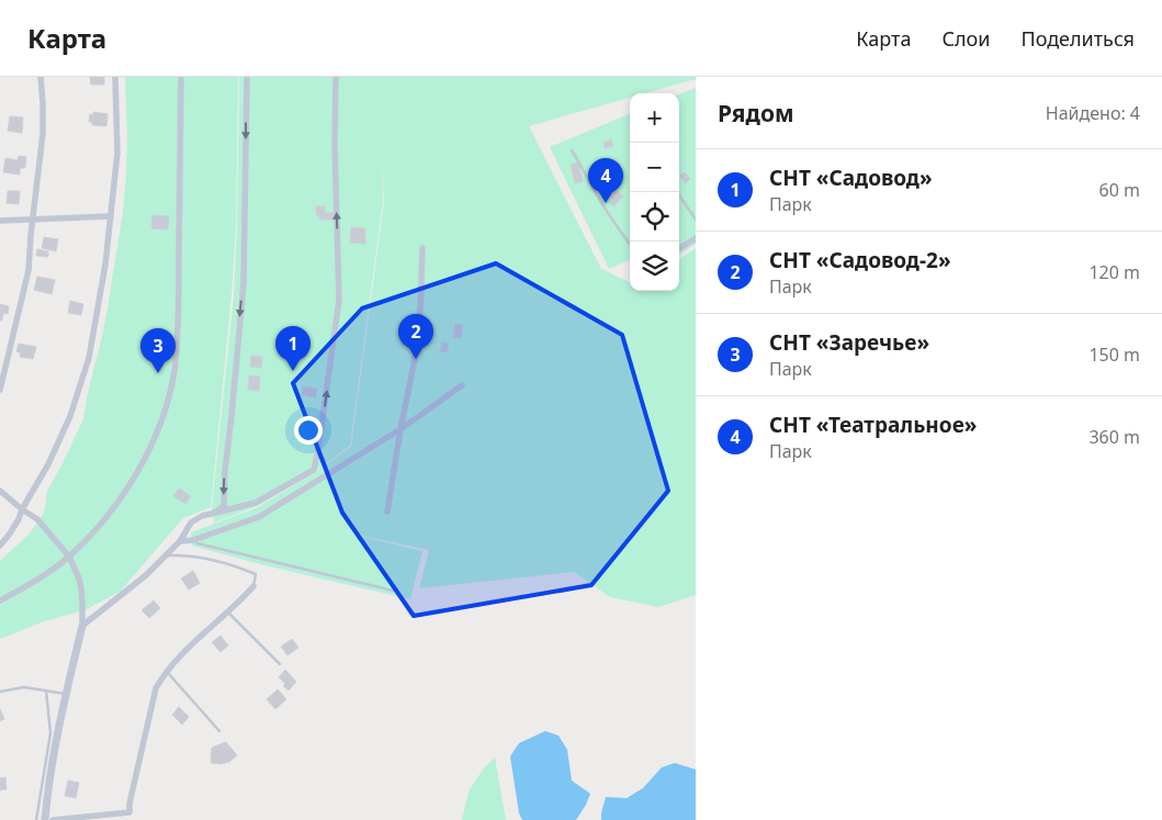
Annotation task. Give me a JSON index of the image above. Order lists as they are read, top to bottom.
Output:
{
  "page": {
    "header": "Карта",
    "nav": ["Карта", "Слои", "Поделиться"],
    "heading": ["Рядом", "Найдено: 4"],
    "map_buttons": ["+", "−"],
    "list": [
      {
        "mark": "1",
        "name": "СНТ «Садовод»",
        "note": "Парк",
        "value": "60 m"
      },
      {
        "mark": "2",
        "name": "СНТ «Садовод-2»",
        "note": "Парк",
        "value": "120 m"
      },
      {
        "mark": "3",
        "name": "СНТ «Заречье»",
        "note": "Парк",
        "value": "150 m"
      },
      {
        "mark": "4",
        "name": "СНТ «Театральное»",
        "note": "Парк",
        "value": "360 m"
      }
    ],
    "pins": [
      "4",
      "2",
      "1",
      "3"
    ]
  }
}
